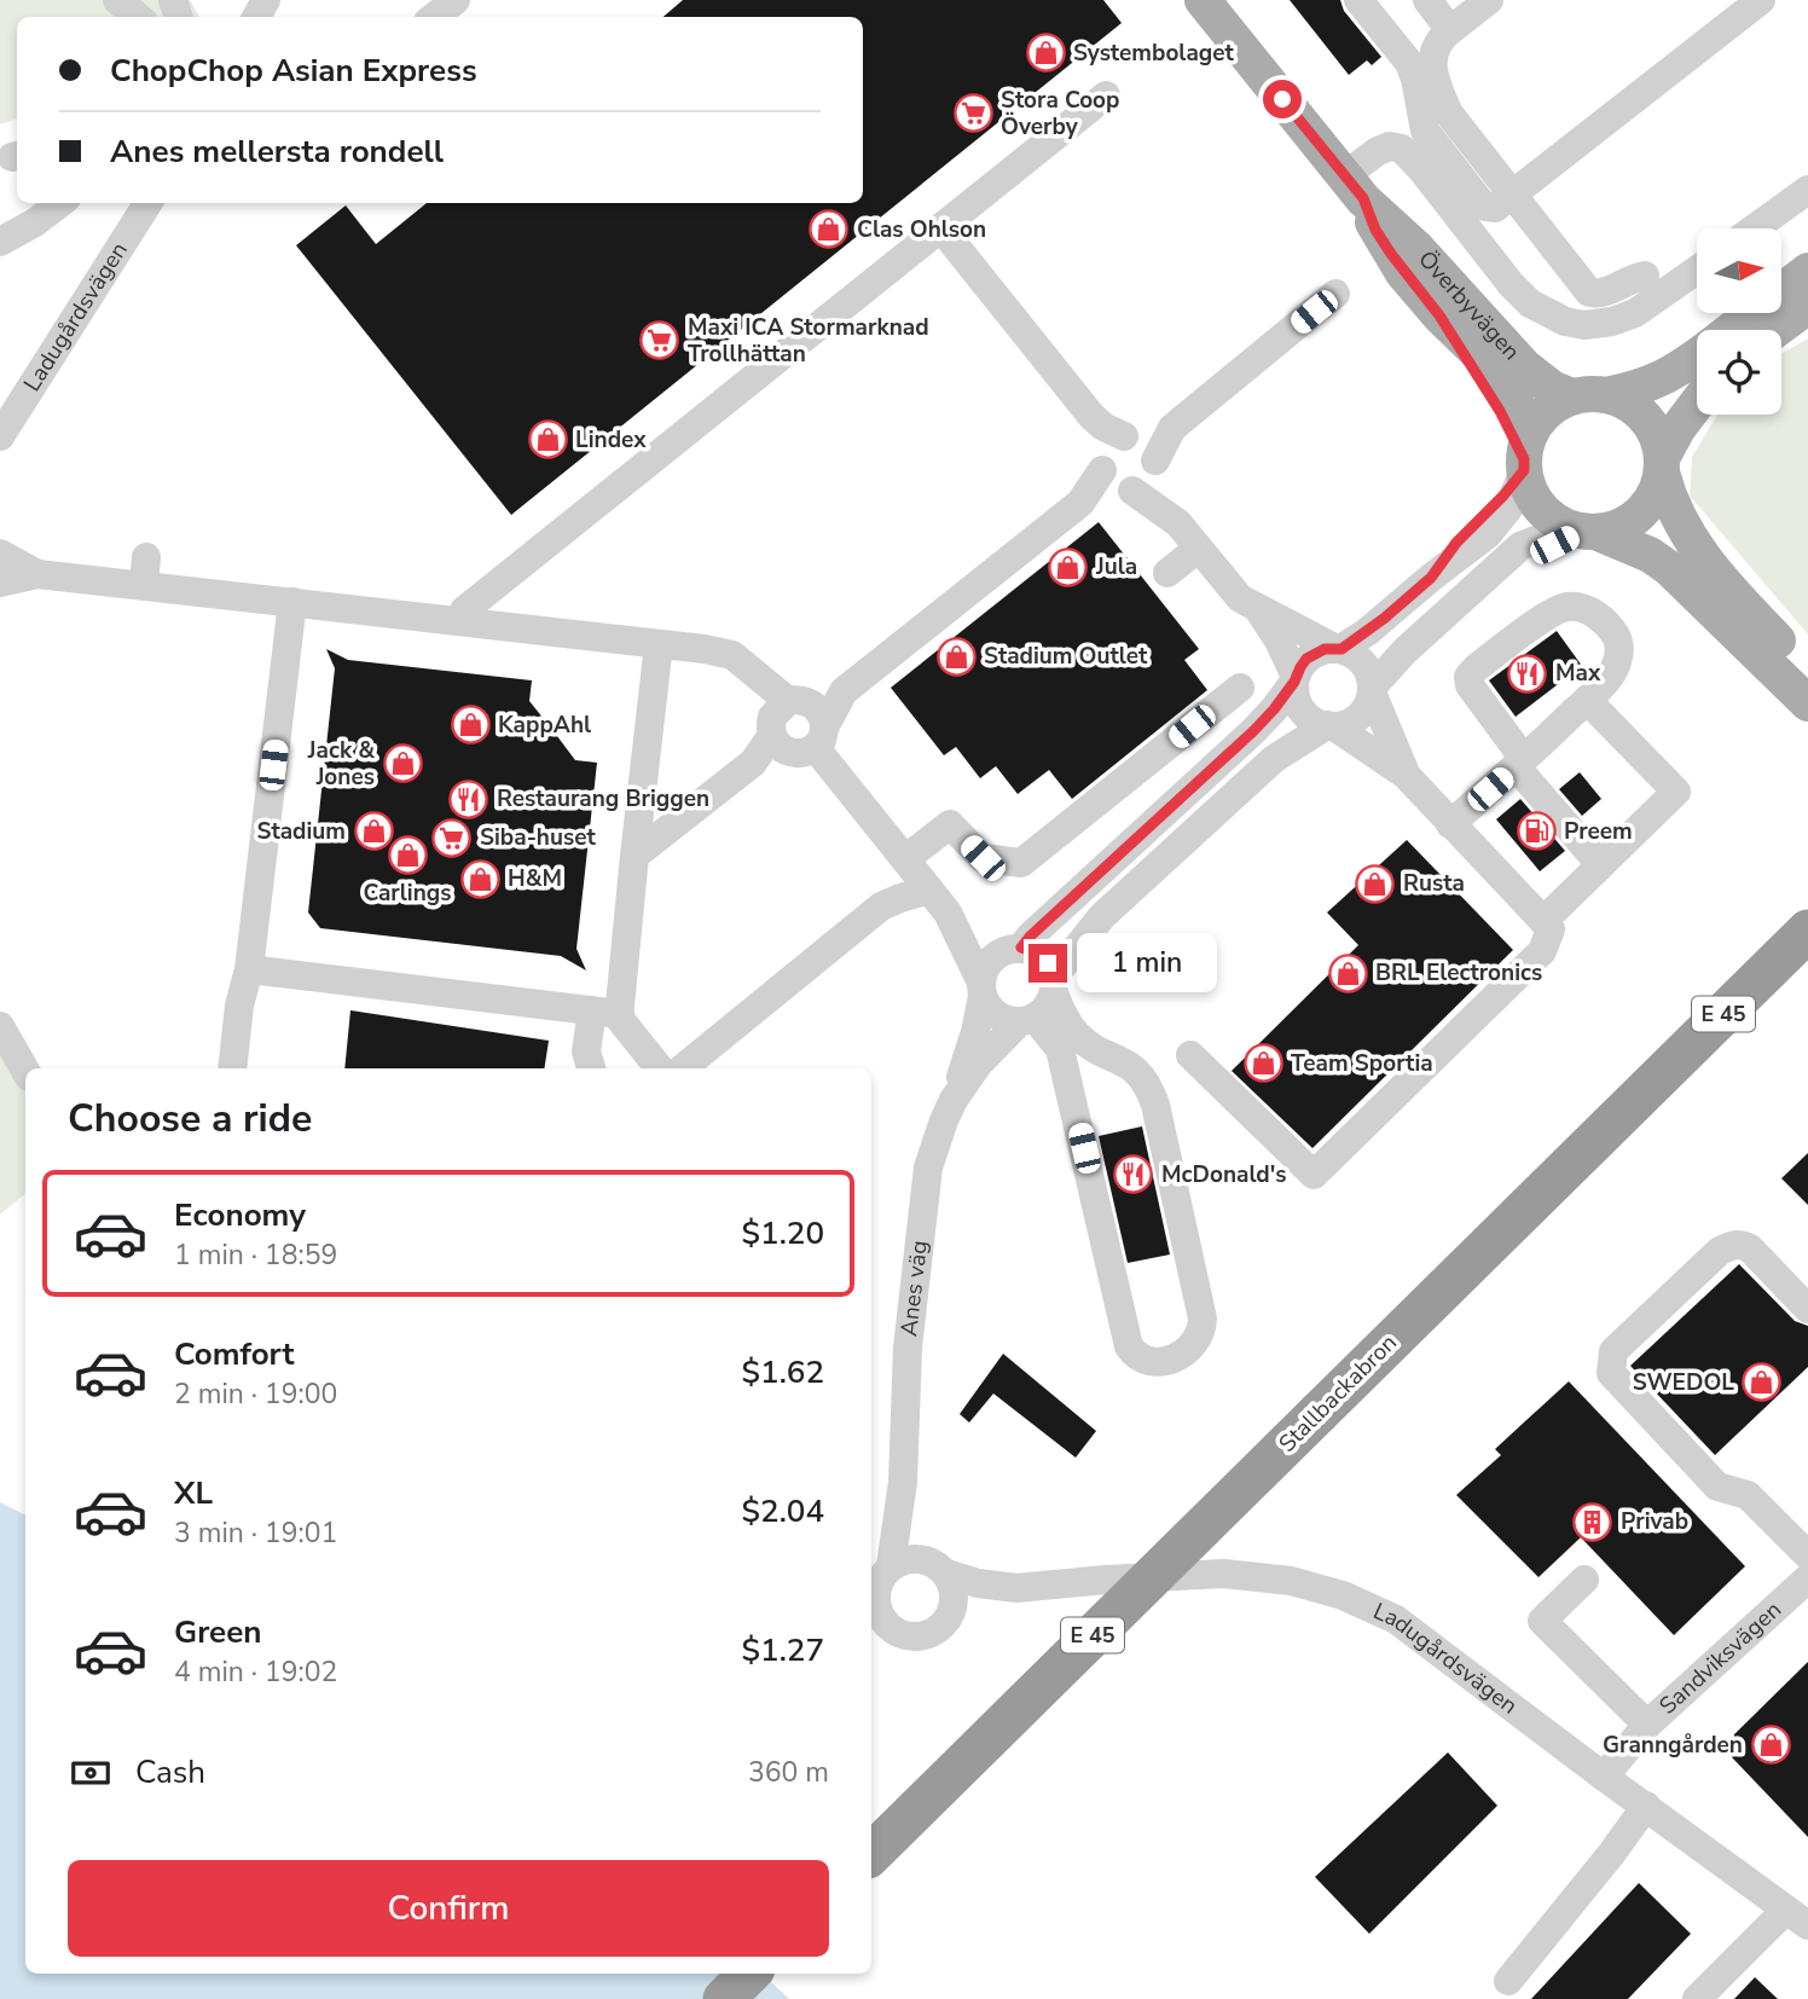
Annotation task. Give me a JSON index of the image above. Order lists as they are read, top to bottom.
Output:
{
  "streets": {
    "highway": ["E 45", "Stallbackabron"],
    "main road": ["Överbyvägen"],
    "street": ["Ladugårdsvägen", "Anes väg", "Sandviksvägen"]
  },
  "crossings": [
    ["Ladugårdsvägen", "Anes väg"],
    ["Ladugårdsvägen", "Sandviksvägen"]
  ],
  "places": {
    "shop": [
      "Systembolaget",
      "Clas Ohlson",
      "Lindex",
      "Jula",
      "Stadium Outlet",
      "KappAhl",
      "Jack & Jones",
      "Stadium",
      "Carlings",
      "H&M",
      "Rusta",
      "BRL Electronics",
      "Team Sportia",
      "SWEDOL",
      "Granngården"
    ],
    "supermarket": ["Stora Coop Överby", "Maxi ICA Stormarknad Trollhättan", "Siba-huset"],
    "restaurant": ["Max", "Restaurang Briggen", "McDonald's"],
    "fuel station": ["Preem"],
    "building": ["Privab"]
  },
  "north": "right",
  "page": {
    "banner": ["ChopChop Asian Express", "Anes mellersta rondell"],
    "bubble": "1 min",
    "heading": "Choose a ride",
    "list": [
      {
        "name": "Economy",
        "note": "1 min · 18:59",
        "value": "$1.20"
      },
      {
        "name": "Comfort",
        "note": "2 min · 19:00",
        "value": "$1.62"
      },
      {
        "name": "XL",
        "note": "3 min · 19:01",
        "value": "$2.04"
      },
      {
        "name": "Green",
        "note": "4 min · 19:02",
        "value": "$1.27"
      }
    ],
    "pay": ["Cash", "360 m"],
    "buttons": "Confirm"
  }
}
